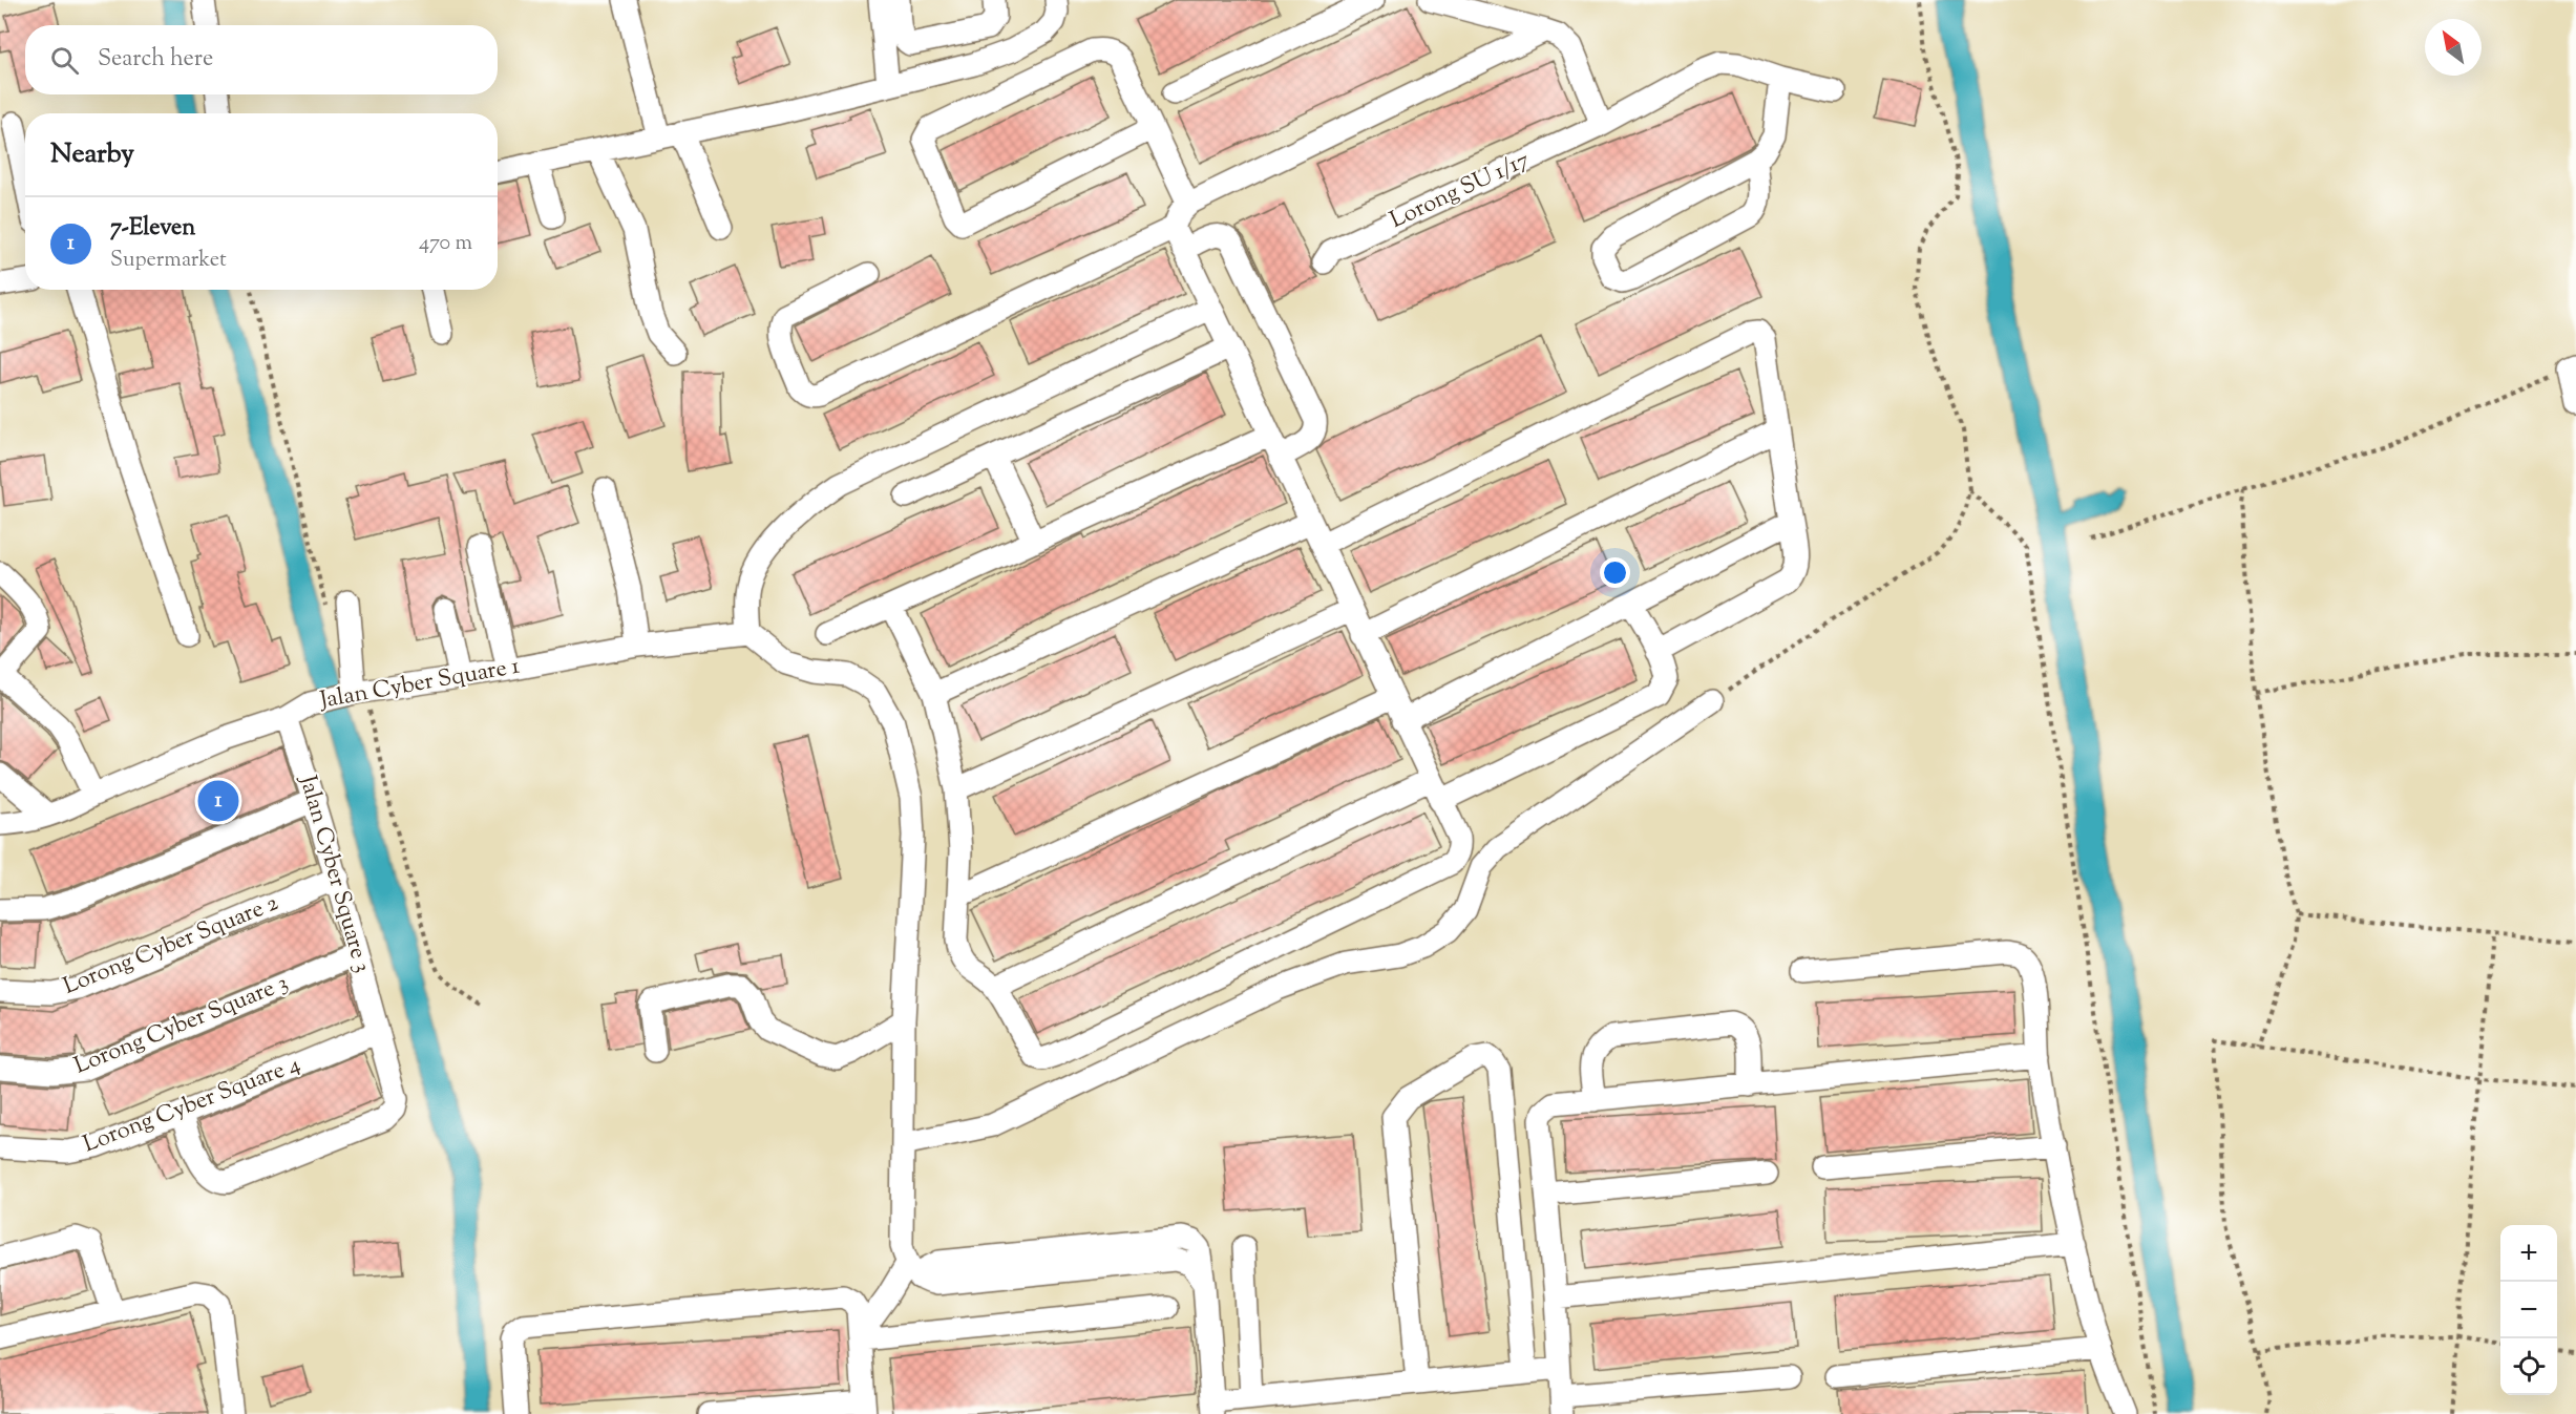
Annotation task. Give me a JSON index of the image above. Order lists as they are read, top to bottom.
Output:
{
  "streets": {
    "street": [
      "Lorong SU 1/17",
      "Jalan Cyber Square 1",
      "Jalan Cyber Square 3",
      "Lorong Cyber Square 2",
      "Lorong Cyber Square 3",
      "Lorong Cyber Square 4"
    ]
  },
  "crossings": [
    ["Jalan Cyber Square 1", "Jalan Cyber Square 3"],
    ["Jalan Cyber Square 3", "Lorong Cyber Square 2"],
    ["Jalan Cyber Square 3", "Lorong Cyber Square 3"],
    ["Jalan Cyber Square 3", "Lorong Cyber Square 4"]
  ],
  "north": "top left",
  "page": {
    "search": "Search here",
    "heading": "Nearby",
    "list": [
      {
        "mark": "1",
        "name": "7-Eleven",
        "note": "Supermarket",
        "value": "470 m"
      }
    ],
    "pins": "1",
    "map_buttons": ["+", "−"]
  }
}
